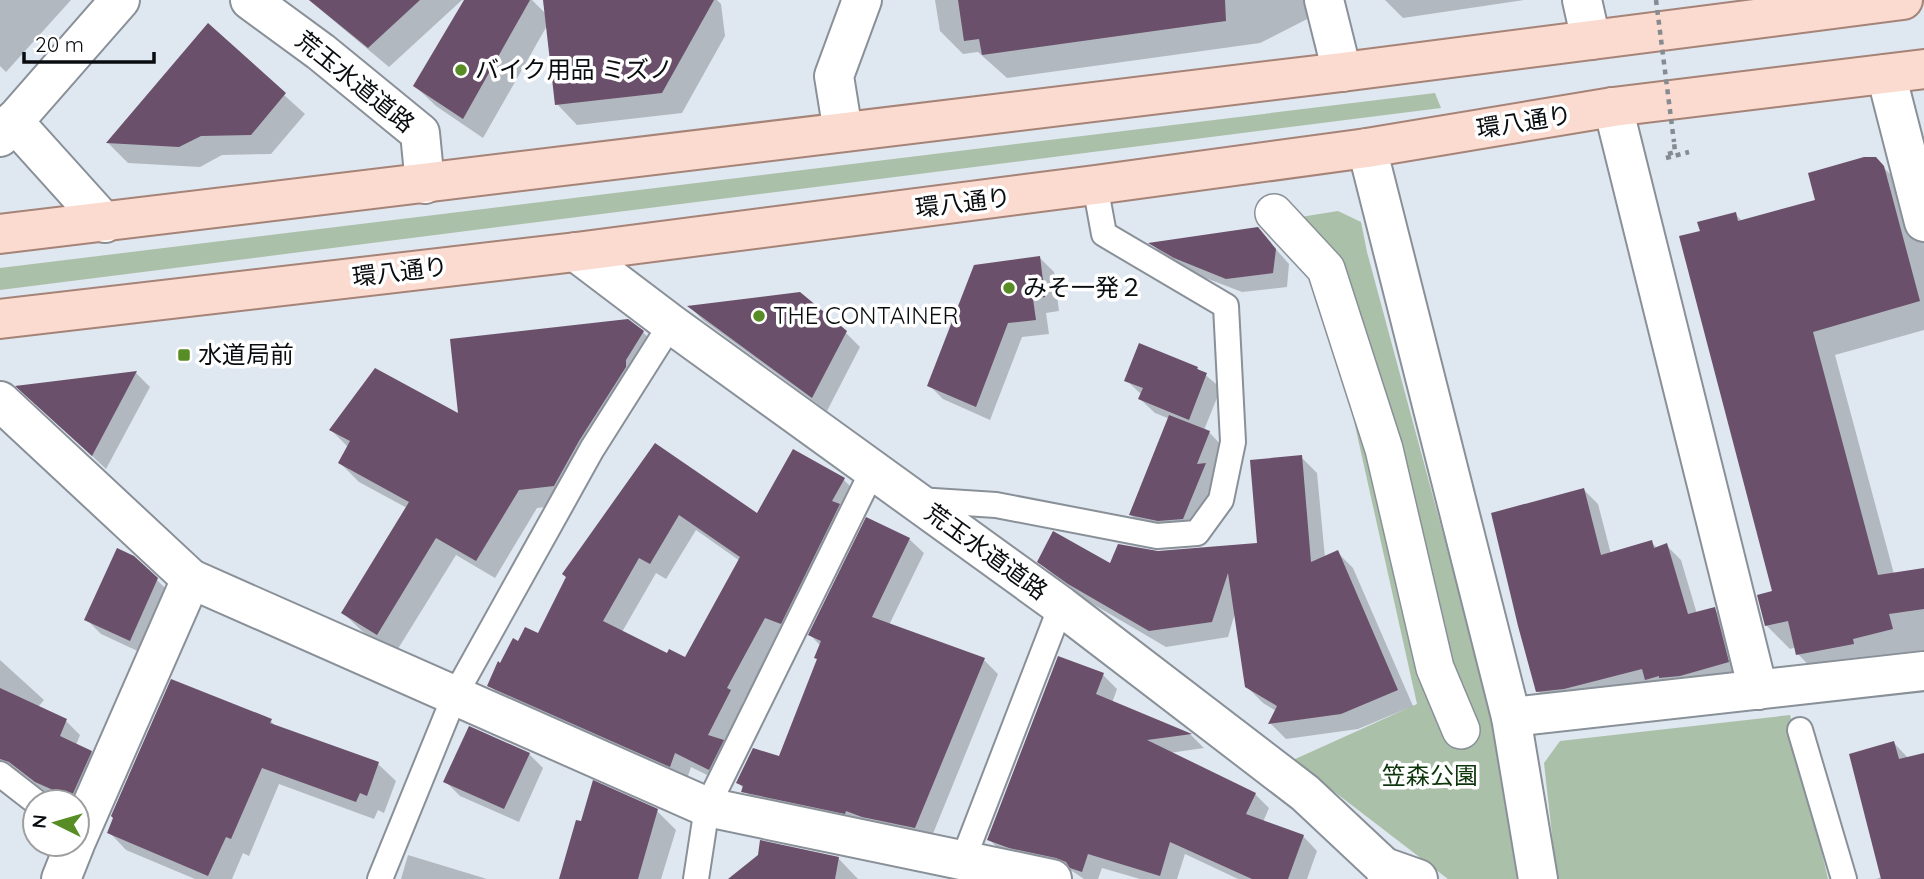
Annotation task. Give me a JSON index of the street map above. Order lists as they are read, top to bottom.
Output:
{
  "streets": {
    "main road": ["環八通り"],
    "street": ["荒玉水道道路"]
  },
  "crossings": [
    ["荒玉水道道路", "環八通り"]
  ],
  "parks": ["笠森公園"],
  "places": {
    "other": ["バイク用品 ミズノ", "みそ一発２", "THE CONTAINER"],
    "transit": ["水道局前"]
  },
  "scale_bar": "20 m",
  "north": "left"
}
